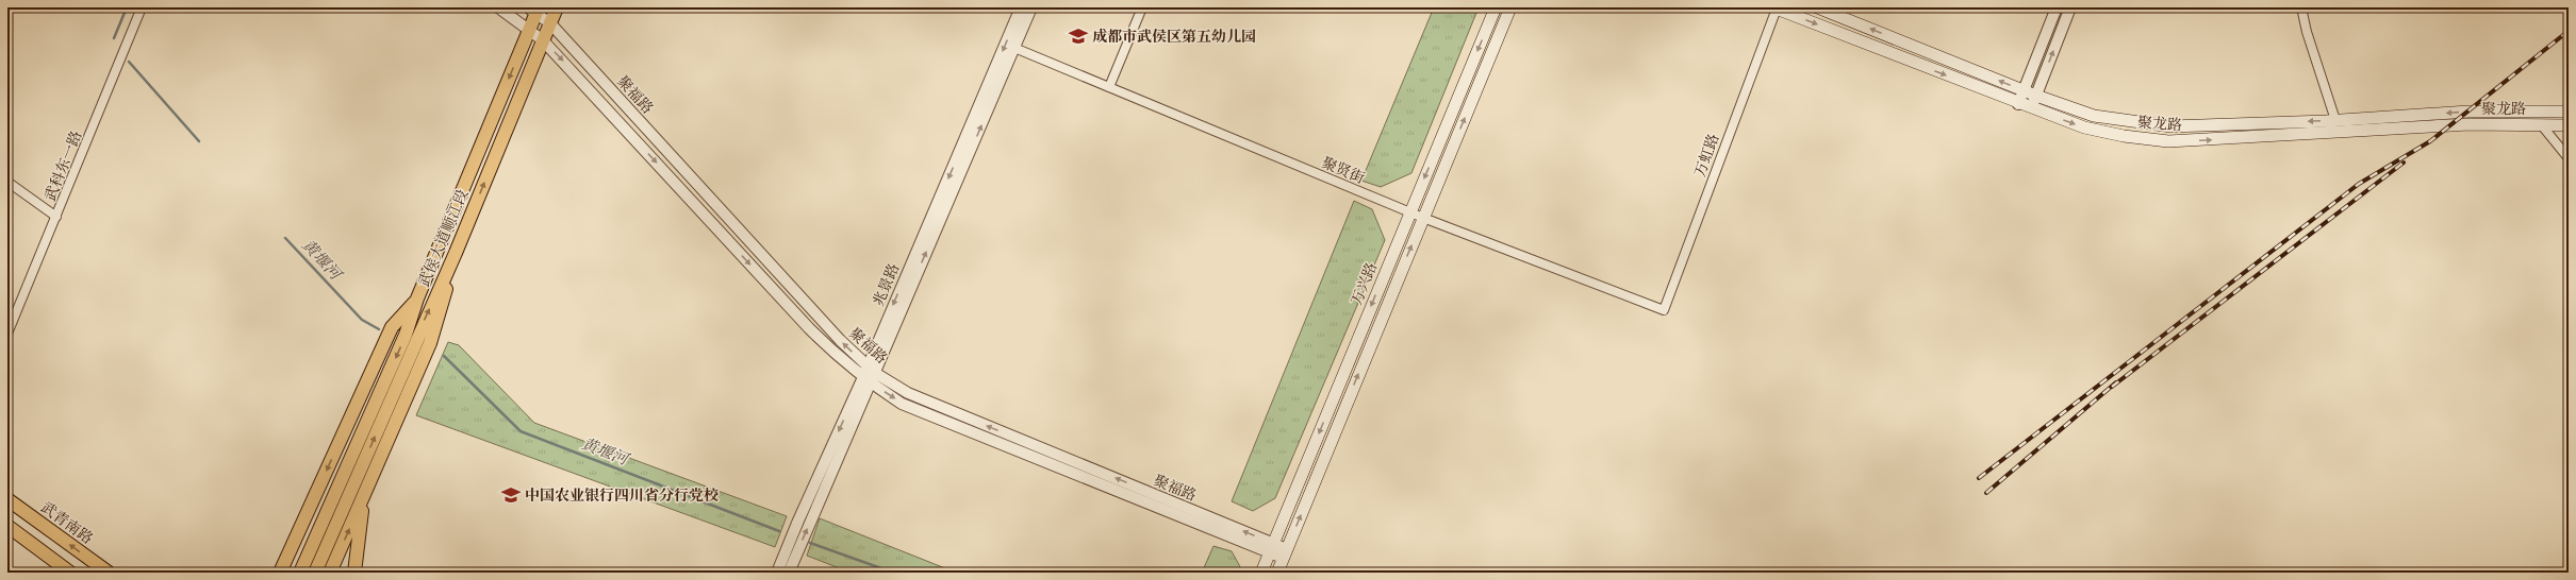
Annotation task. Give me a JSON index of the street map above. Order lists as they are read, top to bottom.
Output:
{
  "streets": {
    "main road": [
      "聚龙路",
      "武侯大道顺江段",
      "万兴路",
      "武青南路"
    ],
    "street": [
      "聚福路",
      "万虹路",
      "武科东一路",
      "聚贤街",
      "兆景路"
    ]
  },
  "crossings": [
    ["聚福路", "武侯大道顺江段"],
    ["聚福路", "万兴路"],
    ["聚福路", "兆景路"],
    ["聚龙路", "万虹路"],
    ["万虹路", "聚贤街"],
    ["聚贤街", "万兴路"],
    ["聚贤街", "兆景路"]
  ],
  "water": ["黄堰河"],
  "places": {
    "school or university": ["成都市武侯区第五幼儿园", "中国农业银行四川省分行党校"]
  }
}
